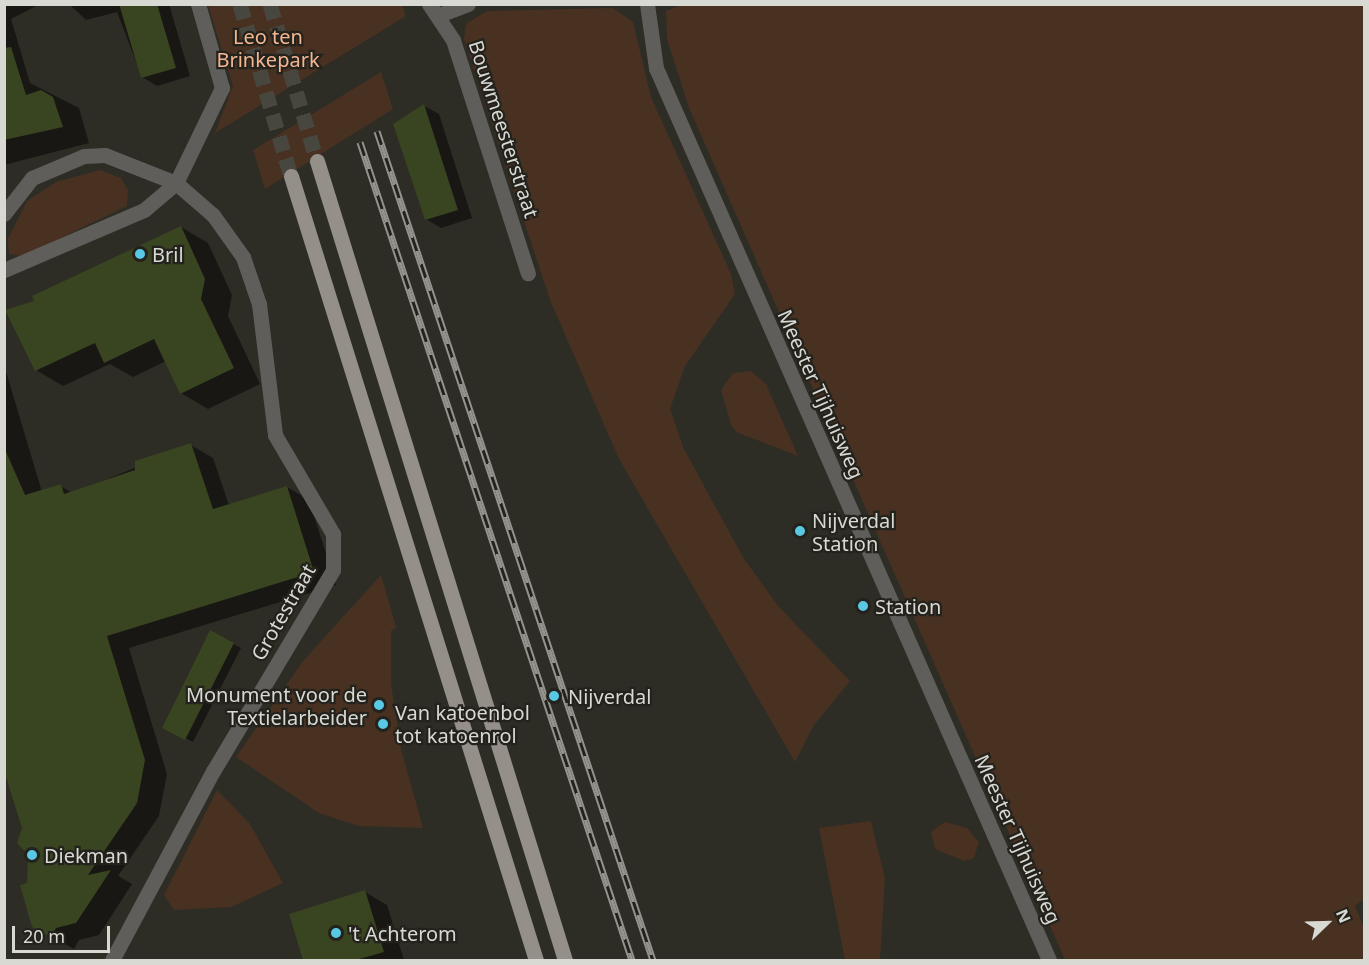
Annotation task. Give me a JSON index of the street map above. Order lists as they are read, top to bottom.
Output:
{
  "streets": {
    "street": ["Bouwmeesterstraat", "Meester Tijhuisweg", "Grotestraat"]
  },
  "parks": ["Leo ten Brinkepark"],
  "places": [
    "Bril",
    "Nijverdal Station",
    "Station",
    "Nijverdal",
    "Monument voor de Textielarbeider",
    "Van katoenbol tot katoenrol",
    "Diekman",
    "'t Achterom"
  ],
  "scale_bar": "20 m",
  "north": "top right"
}
